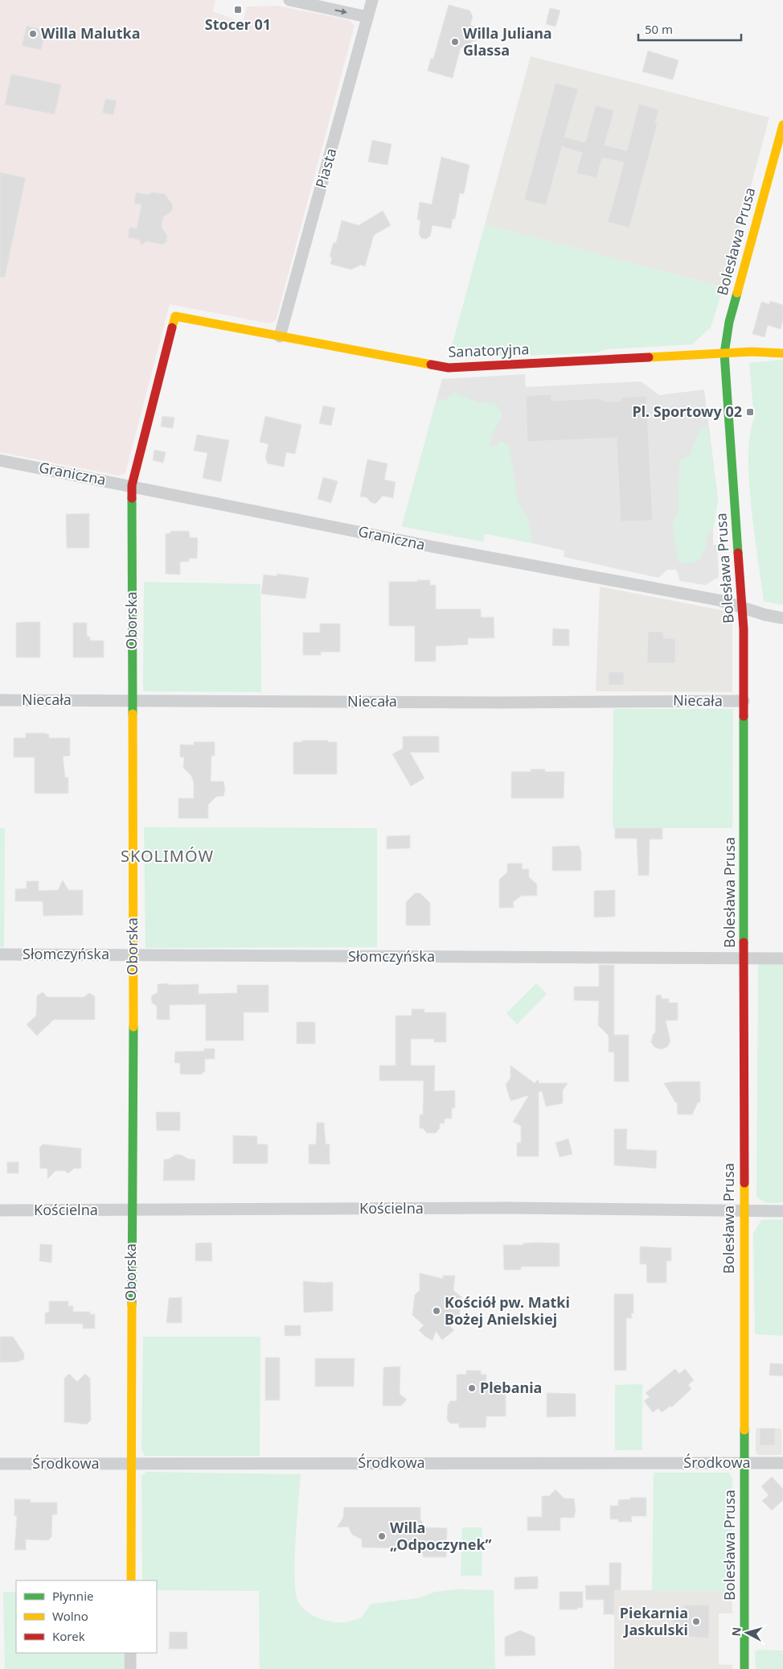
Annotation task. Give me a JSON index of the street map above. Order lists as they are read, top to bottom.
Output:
{
  "streets": {
    "street": [
      "Piasta",
      "Bolesława Prusa",
      "Sanatoryjna",
      "Graniczna",
      "Oborska",
      "Niecała",
      "Słomczyńska",
      "Kościelna",
      "Środkowa"
    ]
  },
  "crossings": [
    ["Piasta", "Sanatoryjna"],
    ["Bolesława Prusa", "Sanatoryjna"],
    ["Bolesława Prusa", "Graniczna"],
    ["Bolesława Prusa", "Niecała"],
    ["Bolesława Prusa", "Słomczyńska"],
    ["Bolesława Prusa", "Kościelna"],
    ["Bolesława Prusa", "Środkowa"],
    ["Sanatoryjna", "Oborska"],
    ["Graniczna", "Oborska"],
    ["Oborska", "Niecała"],
    ["Oborska", "Słomczyńska"],
    ["Oborska", "Kościelna"],
    ["Oborska", "Środkowa"]
  ],
  "districts": ["SKOLIMÓW"],
  "places": {
    "transit": ["Stocer 01", "Pl. Sportowy 02"],
    "other": [
      "Willa Malutka",
      "Willa Juliana Glassa",
      "Kościół pw. Matki Bożej Anielskiej",
      "Plebania",
      "Willa „Odpoczynek”",
      "Piekarnia Jaskulski"
    ]
  },
  "legend": ["Płynnie", "Wolno", "Korek"],
  "scale_bar": "50 m",
  "north": "left"
}
